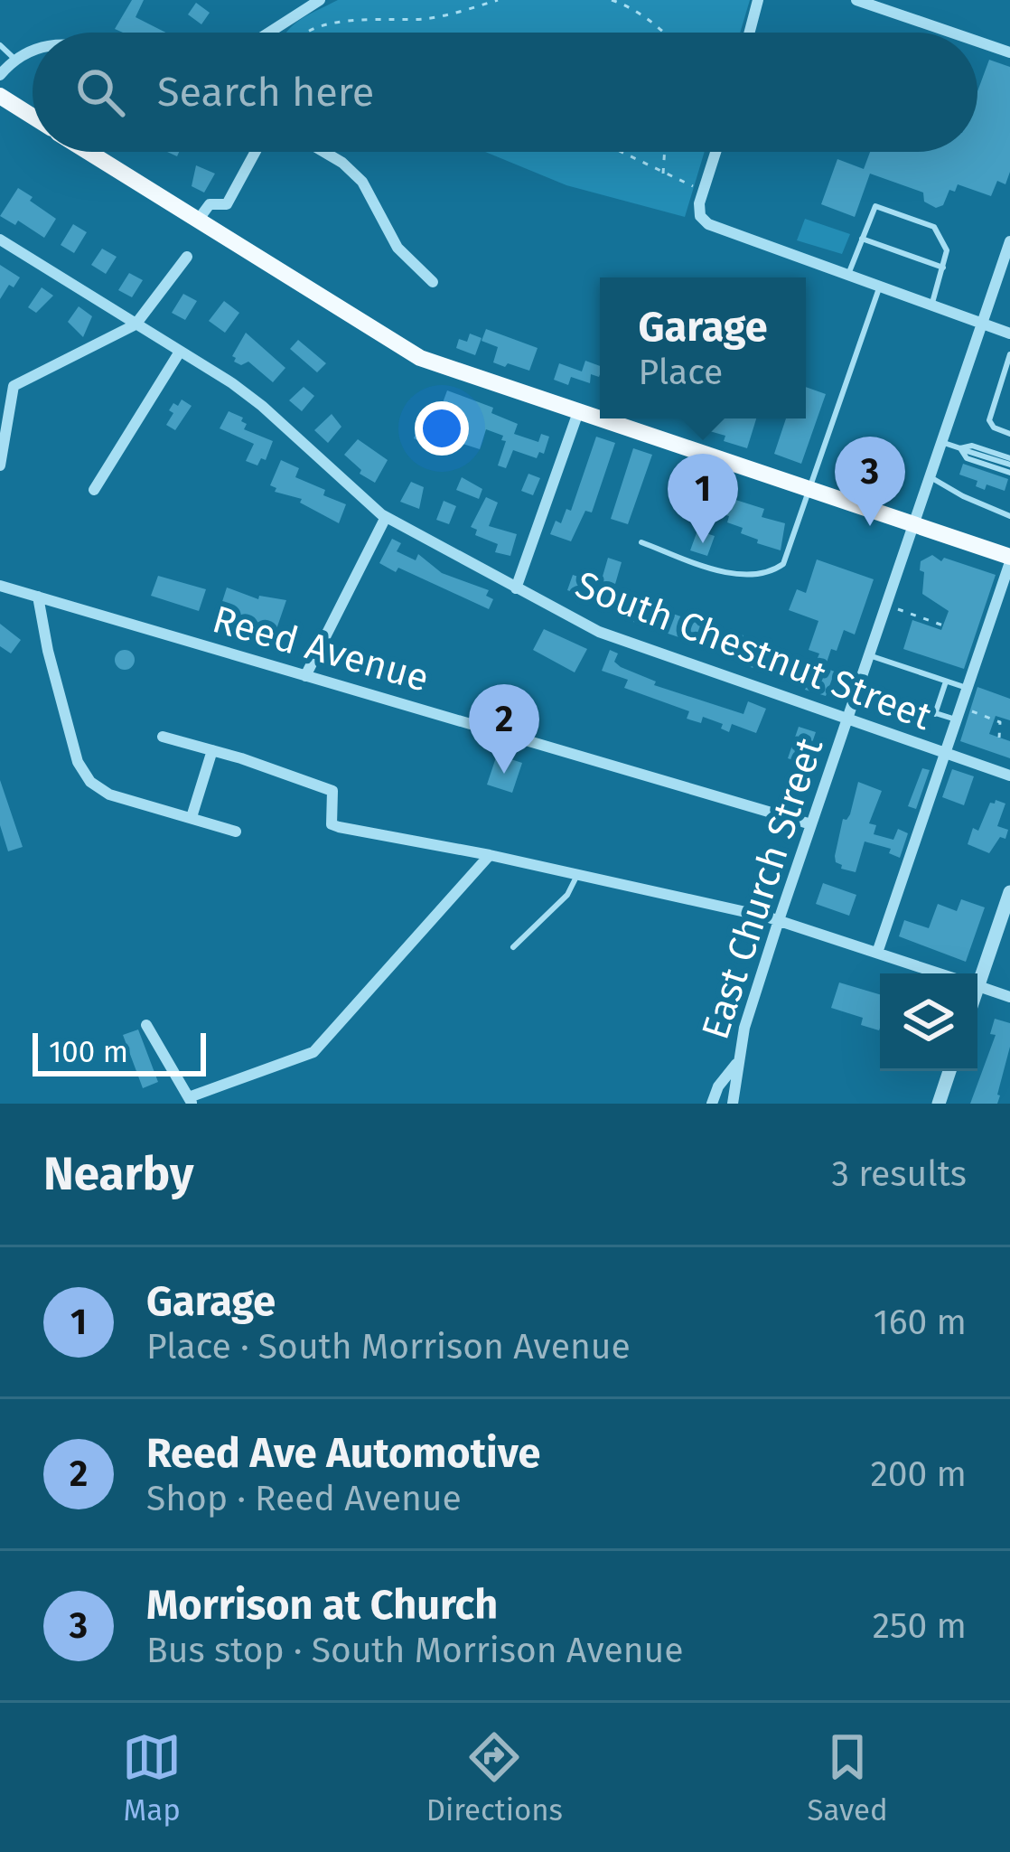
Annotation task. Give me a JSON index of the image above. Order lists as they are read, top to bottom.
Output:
{
  "streets": {
    "street": ["Reed Avenue", "South Chestnut Street", "East Church Street"]
  },
  "crossings": [
    ["Reed Avenue", "East Church Street"],
    ["South Chestnut Street", "East Church Street"]
  ],
  "scale_bar": "100 m",
  "page": {
    "search": "Search here",
    "popup": ["Garage", "Place"],
    "pins": ["3", "1", "2"],
    "scale": "100 m",
    "heading": ["Nearby", "3 results"],
    "list": [
      {
        "mark": "1",
        "name": "Garage",
        "note": "Place · South Morrison Avenue",
        "value": "160 m"
      },
      {
        "mark": "2",
        "name": "Reed Ave Automotive",
        "note": "Shop · Reed Avenue",
        "value": "200 m"
      },
      {
        "mark": "3",
        "name": "Morrison at Church",
        "note": "Bus stop · South Morrison Avenue",
        "value": "250 m"
      }
    ],
    "nav": ["Map", "Directions", "Saved"]
  }
}
